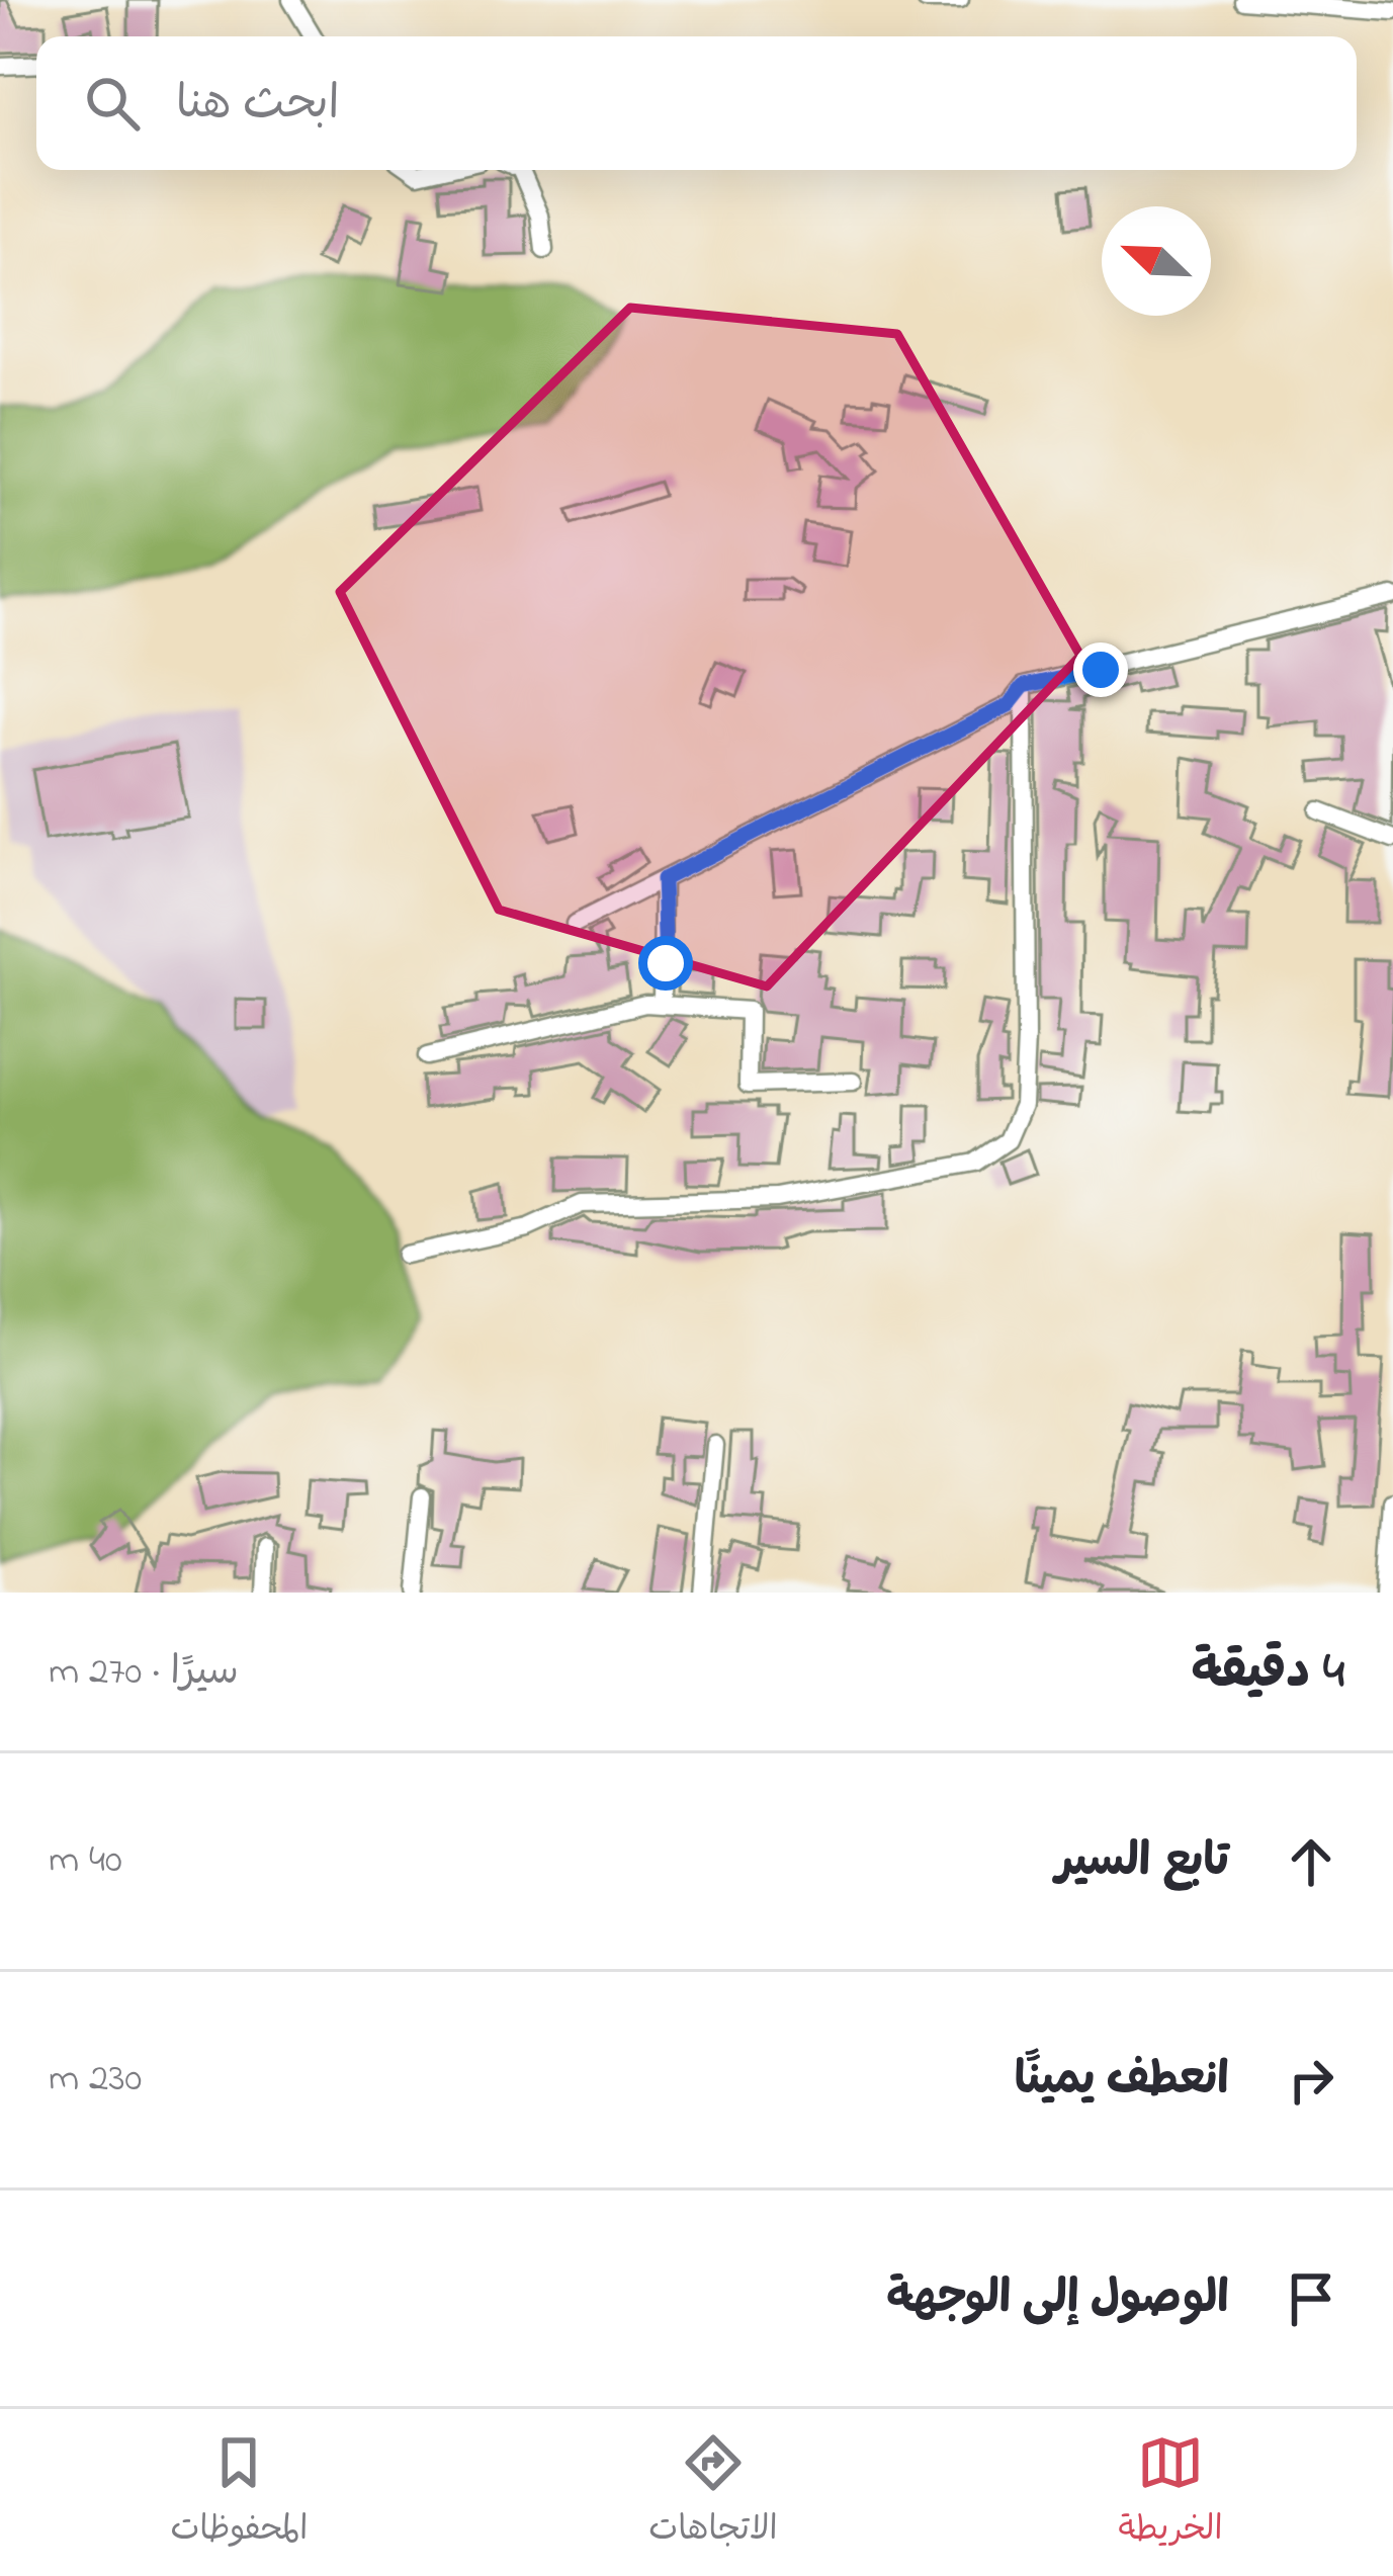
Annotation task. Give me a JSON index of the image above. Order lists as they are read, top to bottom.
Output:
{
  "north": "top left",
  "page": {
    "search": "ابحث هنا",
    "heading": ["4 دقيقة", "سيرًا · 270 m"],
    "list": [
      ["تابع السير", "40 m"],
      ["انعطف يمينًا", "230 m"],
      "الوصول إلى الوجهة"
    ],
    "nav": ["الخريطة", "الاتجاهات", "المحفوظات"]
  }
}
